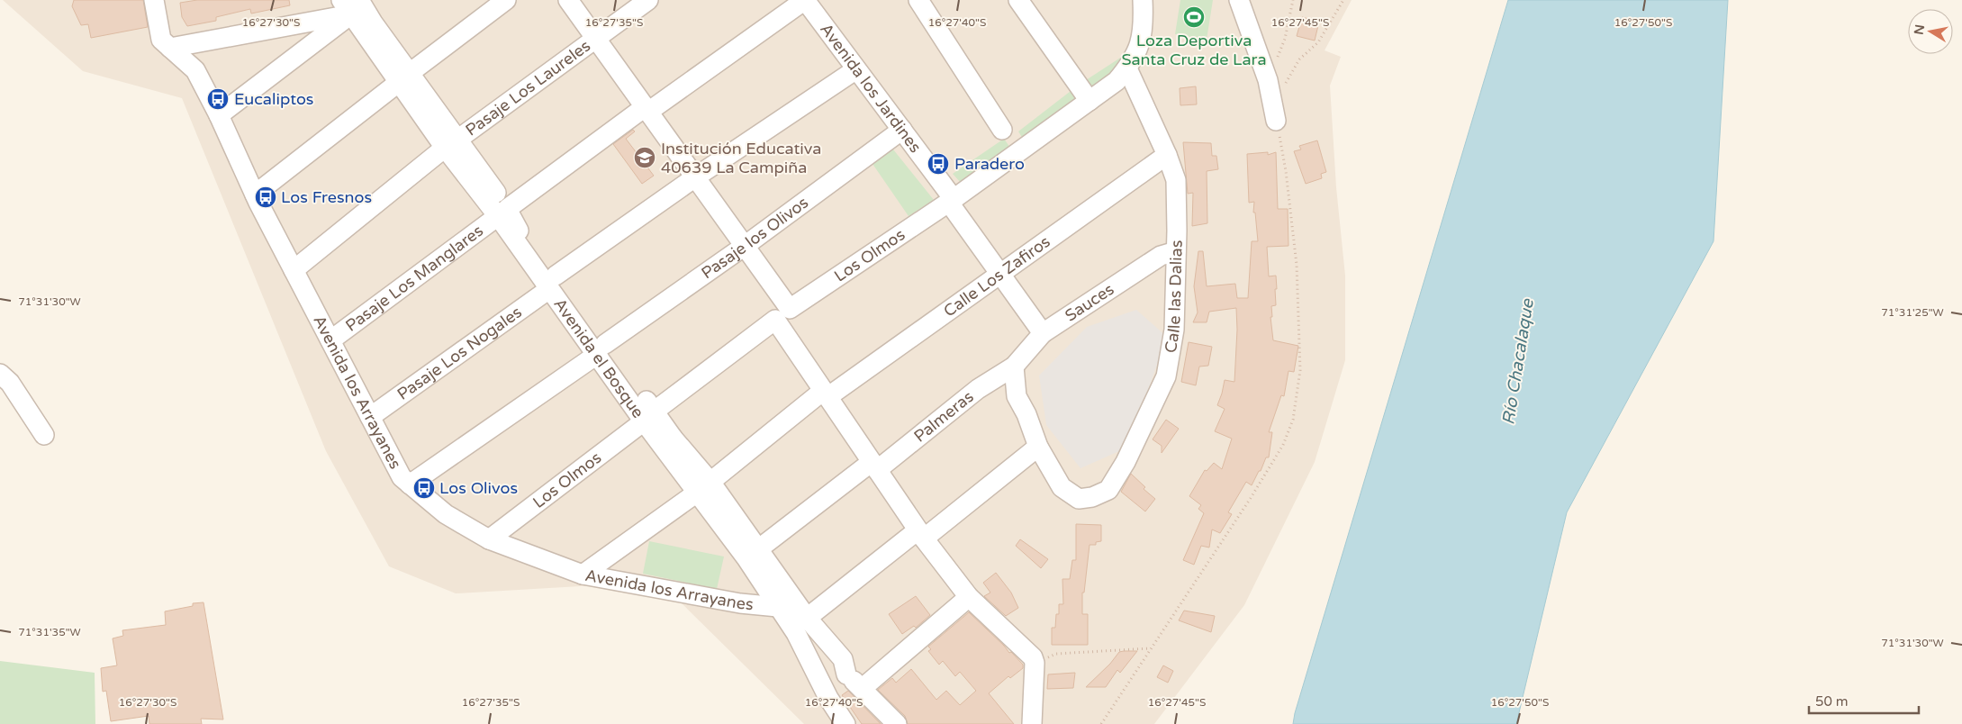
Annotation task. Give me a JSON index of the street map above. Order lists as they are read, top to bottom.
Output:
{
  "streets": {
    "street": [
      "Pasaje Los Laureles",
      "Avenida los Jardines",
      "Pasaje los Olivos",
      "Los Olmos",
      "Calle Los Zafiros",
      "Pasaje Los Manglares",
      "Calle las Dalias",
      "Sauces",
      "Pasaje Los Nogales",
      "Avenida el Bosque",
      "Avenida los Arrayanes",
      "Palmeras"
    ]
  },
  "crossings": [
    ["Pasaje Los Laureles", "Avenida el Bosque"],
    ["Pasaje Los Laureles", "Avenida los Arrayanes"],
    ["Avenida los Jardines", "Pasaje los Olivos"],
    ["Avenida los Jardines", "Los Olmos"],
    ["Avenida los Jardines", "Calle Los Zafiros"],
    ["Avenida los Jardines", "Pasaje Los Manglares"],
    ["Avenida los Jardines", "Sauces"],
    ["Avenida los Jardines", "Pasaje Los Nogales"],
    ["Pasaje los Olivos", "Avenida el Bosque"],
    ["Pasaje los Olivos", "Avenida los Arrayanes"],
    ["Los Olmos", "Calle las Dalias"],
    ["Los Olmos", "Avenida el Bosque"],
    ["Los Olmos", "Avenida los Arrayanes"],
    ["Calle Los Zafiros", "Calle las Dalias"],
    ["Calle Los Zafiros", "Avenida el Bosque"],
    ["Calle Los Zafiros", "Avenida los Arrayanes"],
    ["Pasaje Los Manglares", "Avenida el Bosque"],
    ["Pasaje Los Manglares", "Avenida los Arrayanes"],
    ["Calle las Dalias", "Sauces"],
    ["Sauces", "Palmeras"],
    ["Pasaje Los Nogales", "Avenida el Bosque"],
    ["Pasaje Los Nogales", "Avenida los Arrayanes"]
  ],
  "water": ["Río Chacalaque"],
  "places": {
    "sports": ["Loza Deportiva Santa Cruz de Lara"],
    "bus stop": [
      "Eucaliptos",
      "Paradero",
      "Los Fresnos",
      "Los Olivos"
    ],
    "school or university": ["Institución Educativa 40639 La Campiña"]
  },
  "scale_bar": "50 m",
  "north": "left",
  "coordinates": [
    "16°27'30\"S",
    "16°27'35\"S",
    "16°27'40\"S",
    "16°27'45\"S",
    "16°27'50\"S",
    "71°31'30\"W",
    "71°31'25\"W",
    "71°31'35\"W"
  ]
}
